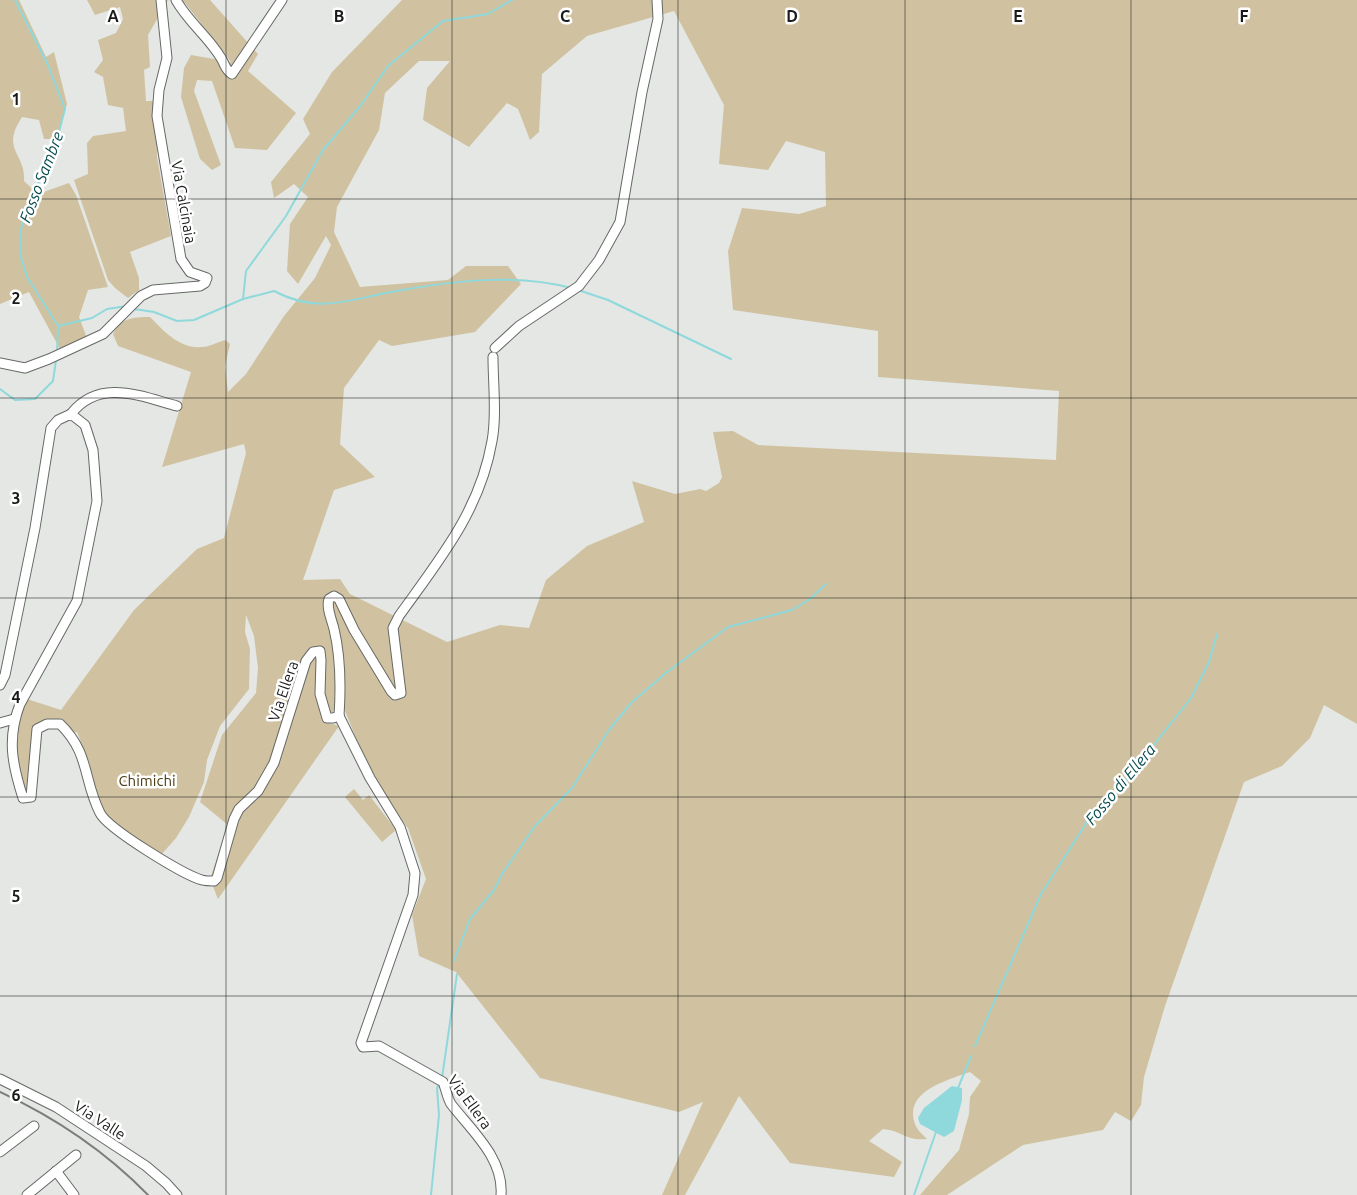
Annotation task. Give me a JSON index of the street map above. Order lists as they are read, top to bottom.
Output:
{
  "streets": {
    "street": ["Via Calcinaia", "Via Ellera", "Via Valle"]
  },
  "water": ["Fosso Sambre", "Fosso di Ellera"],
  "parks": ["Chimichi"],
  "grid": {
    "columns": [
      "A",
      "B",
      "C",
      "D",
      "E",
      "F"
    ],
    "rows": [
      "1",
      "2",
      "3",
      "4",
      "5",
      "6"
    ]
  }
}
